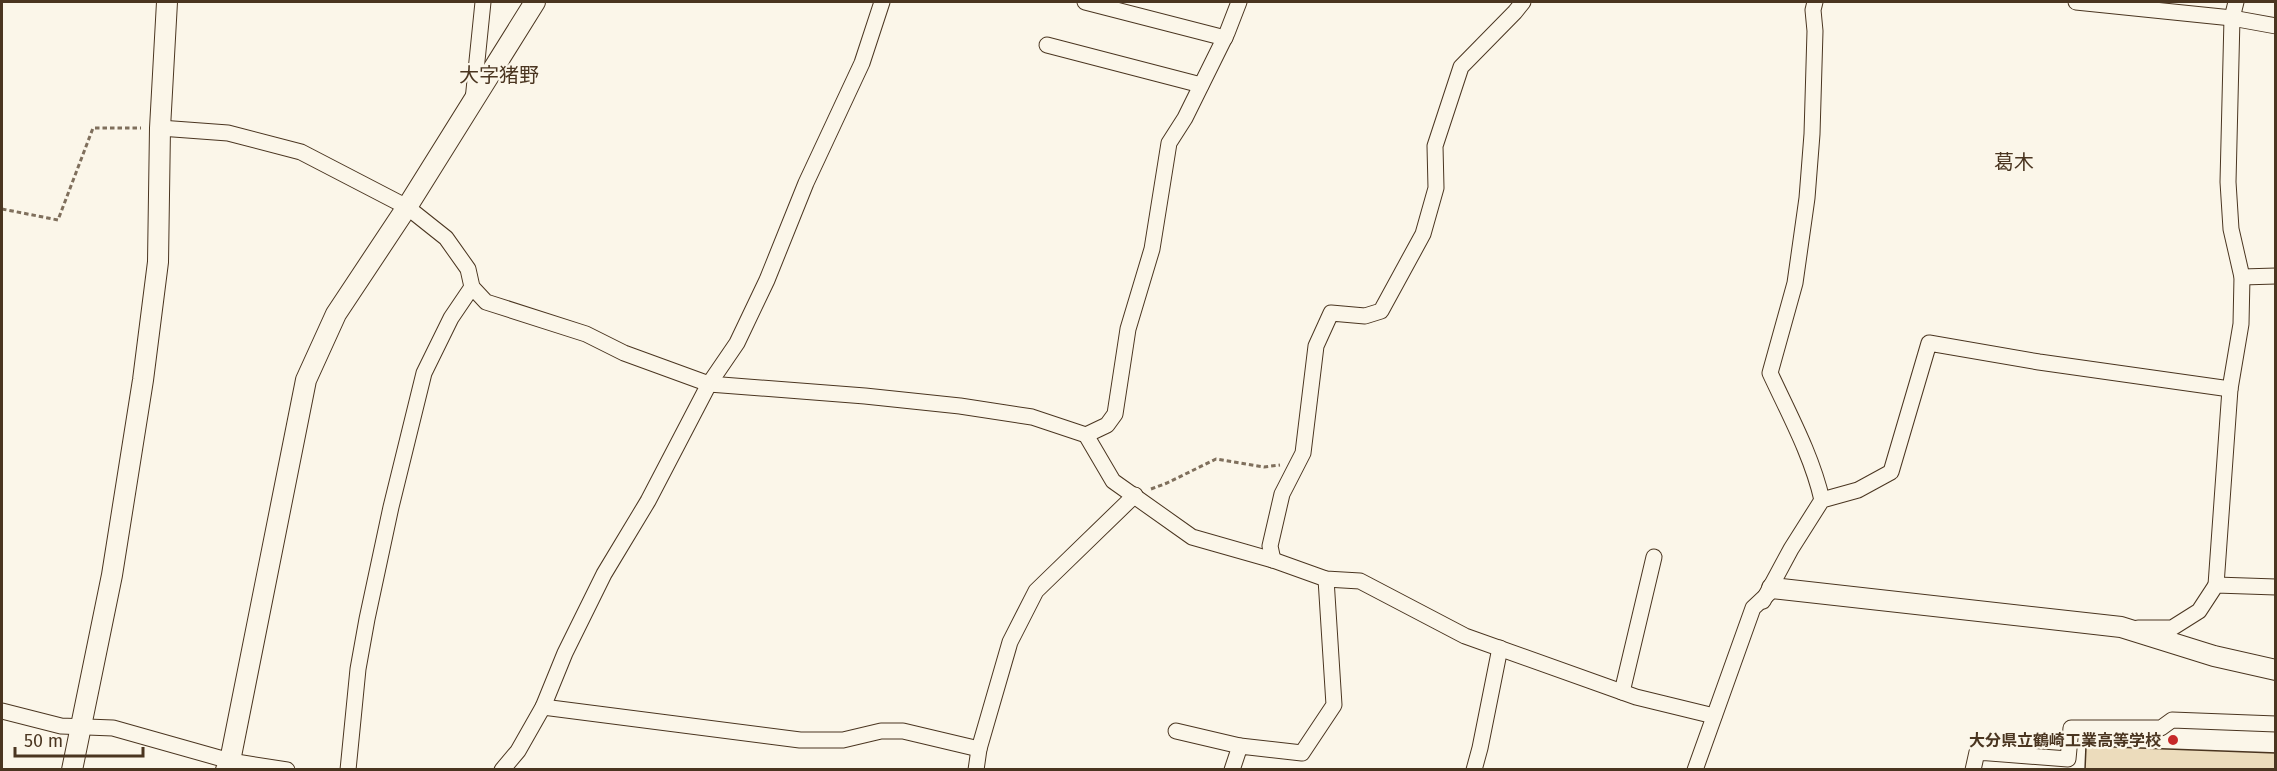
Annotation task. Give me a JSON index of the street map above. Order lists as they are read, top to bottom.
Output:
{
  "districts": ["大字猪野", "葛木"],
  "places": ["大分県立鶴崎工業高等学校"],
  "scale_bar": "50 m"
}
